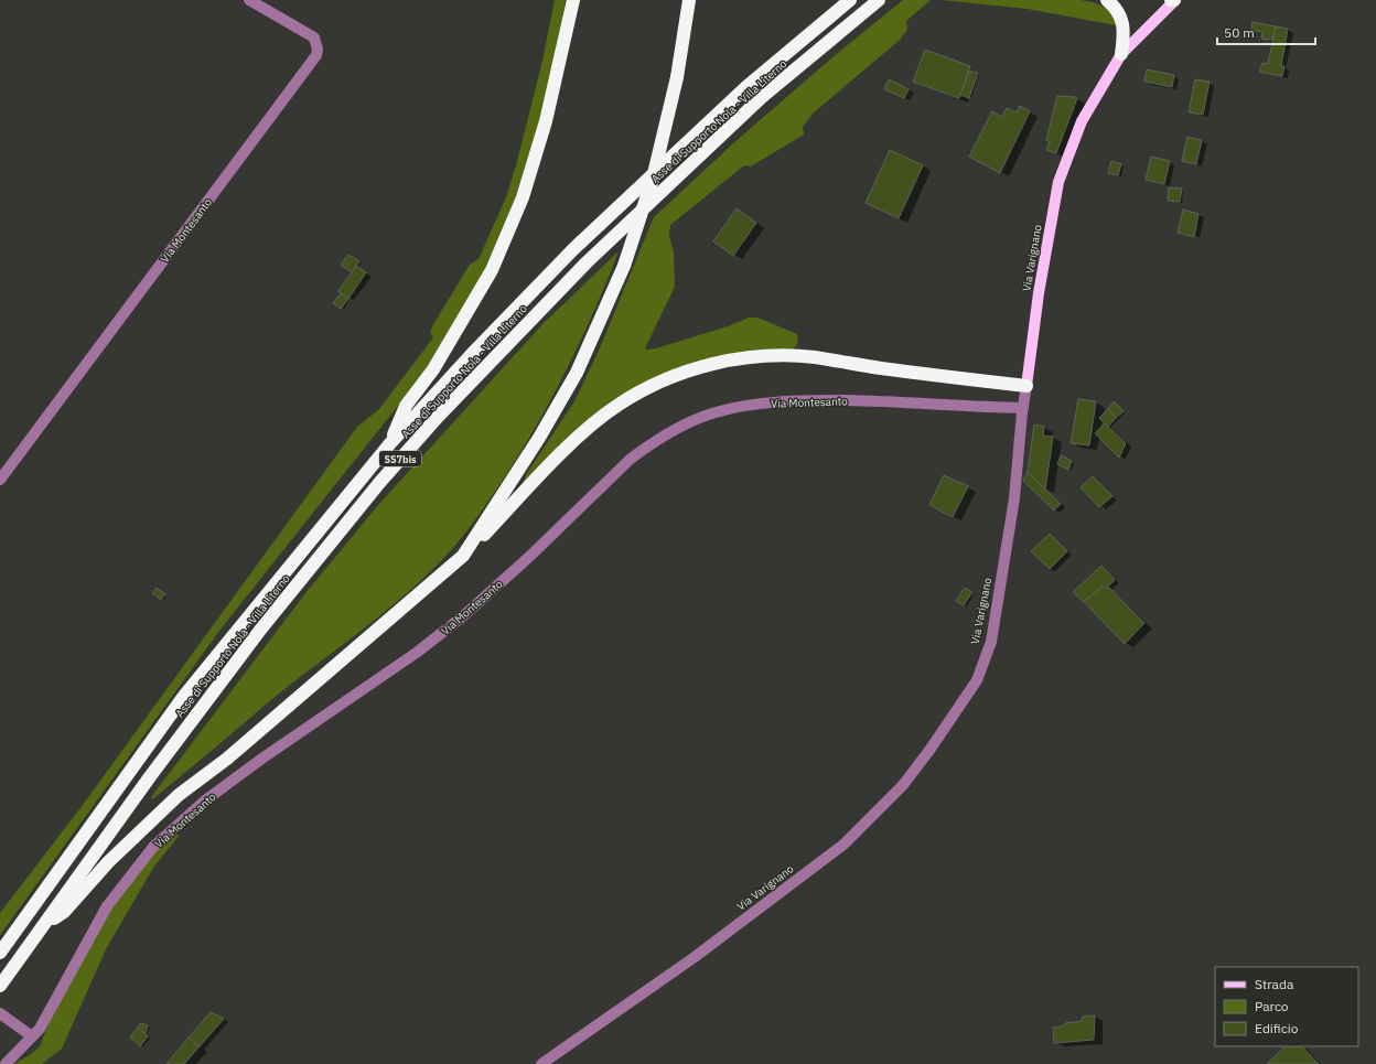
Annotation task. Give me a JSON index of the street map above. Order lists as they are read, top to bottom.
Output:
{
  "streets": {
    "highway": ["Asse di Supporto Nola - Villa Literno", "SS7bis"],
    "main road": ["Via Varignano"],
    "street": ["Via Montesanto"]
  },
  "crossings": [
    ["Via Montesanto", "Via Varignano"]
  ],
  "legend": ["Strada", "Parco", "Edificio"],
  "scale_bar": "50 m"
}
